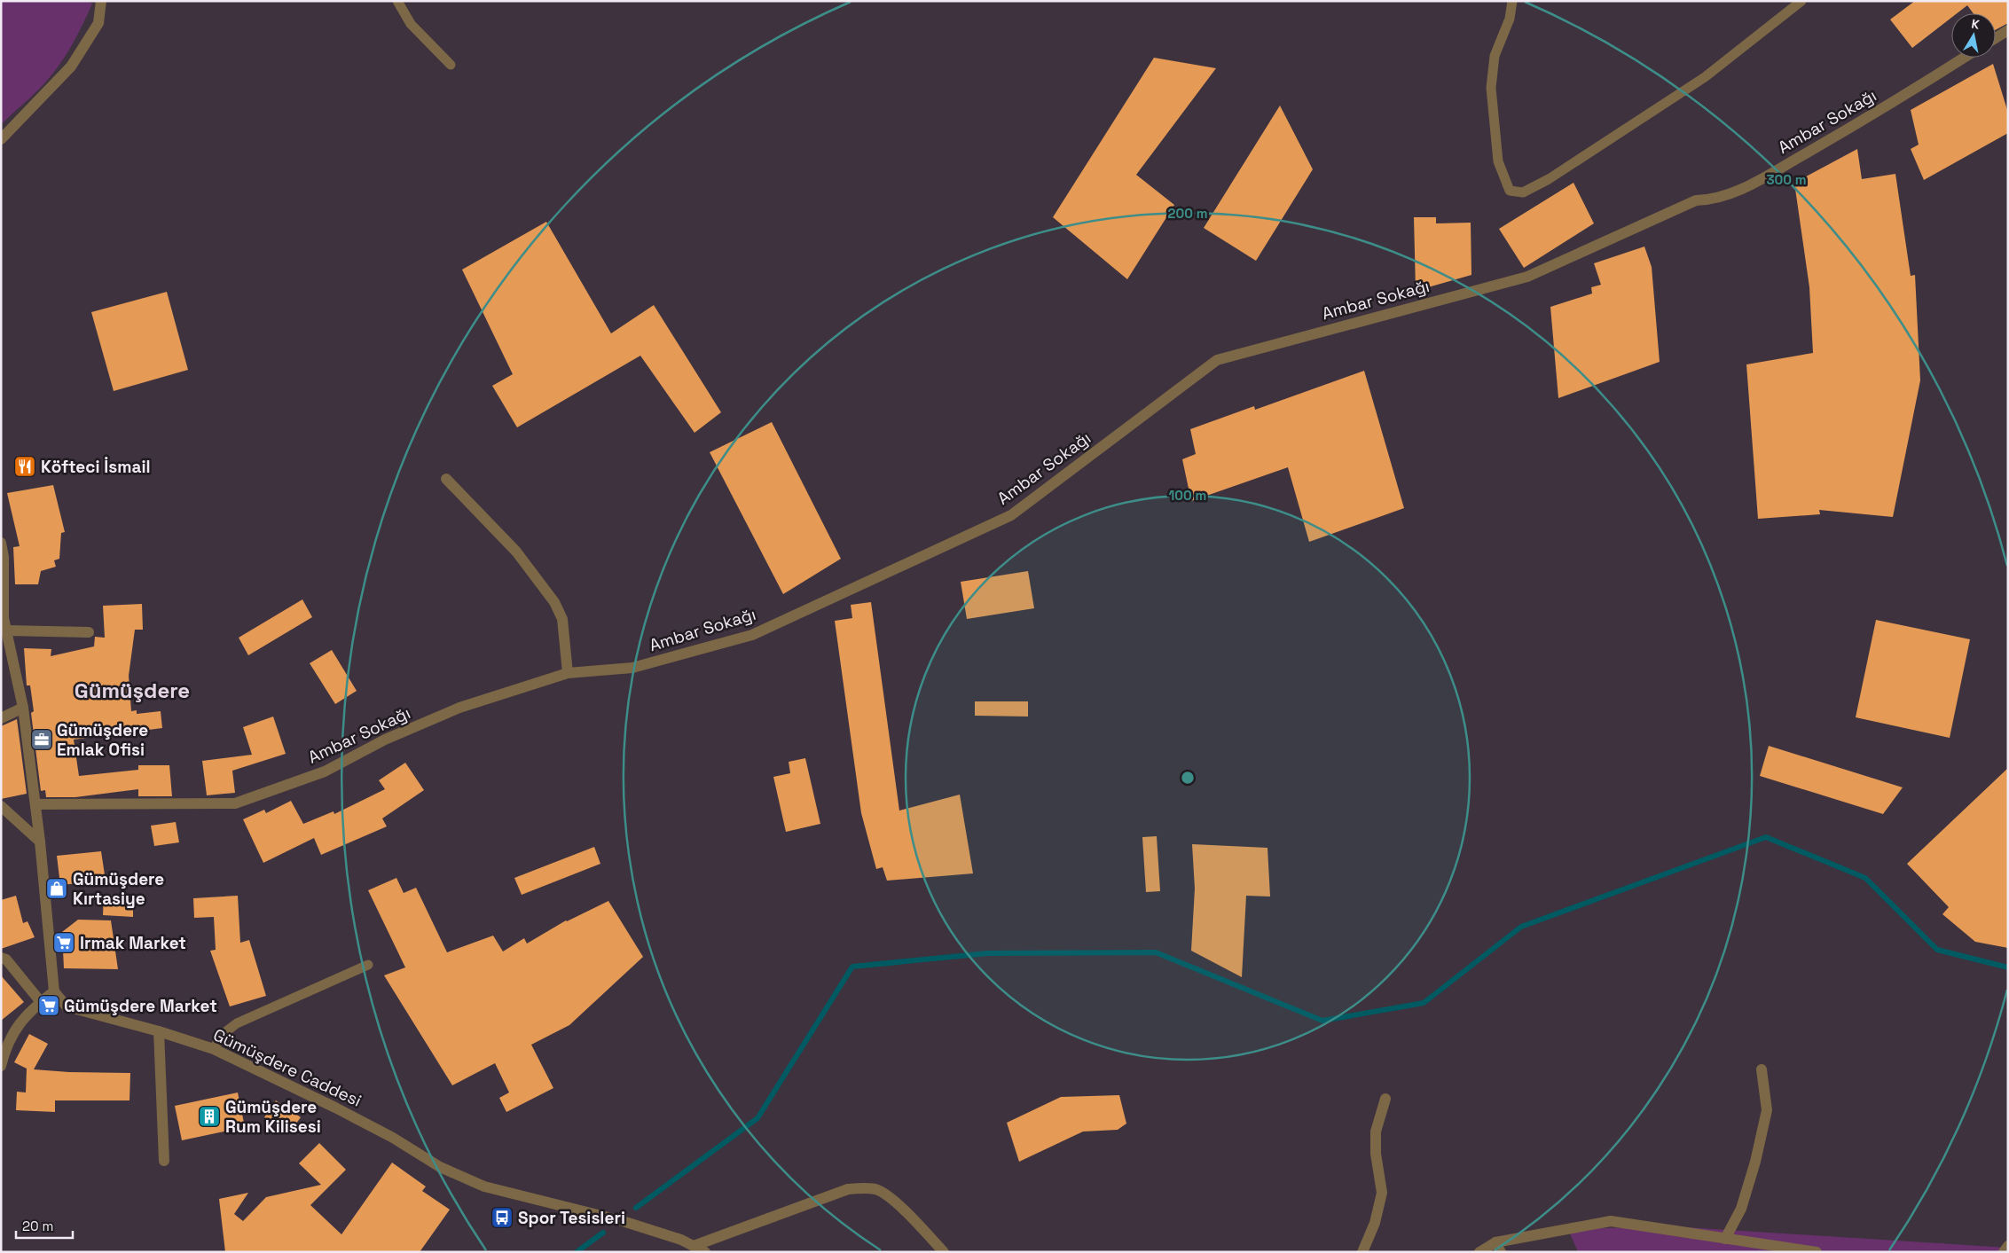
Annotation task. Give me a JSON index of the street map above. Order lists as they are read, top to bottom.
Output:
{
  "streets": {
    "street": ["Ambar Sokağı", "Gümüşdere Caddesi"]
  },
  "districts": ["Gümüşdere"],
  "places": {
    "restaurant": ["Köfteci İsmail"],
    "office": ["Gümüşdere Emlak Ofisi"],
    "shop": ["Gümüşdere Kırtasiye"],
    "supermarket": ["Irmak Market", "Gümüşdere Market"],
    "building": ["Gümüşdere Rum Kilisesi"],
    "bus stop": ["Spor Tesisleri"]
  },
  "scale_bar": "20 m",
  "north": "top",
  "rings": ["300 m", "200 m", "100 m"]
}
